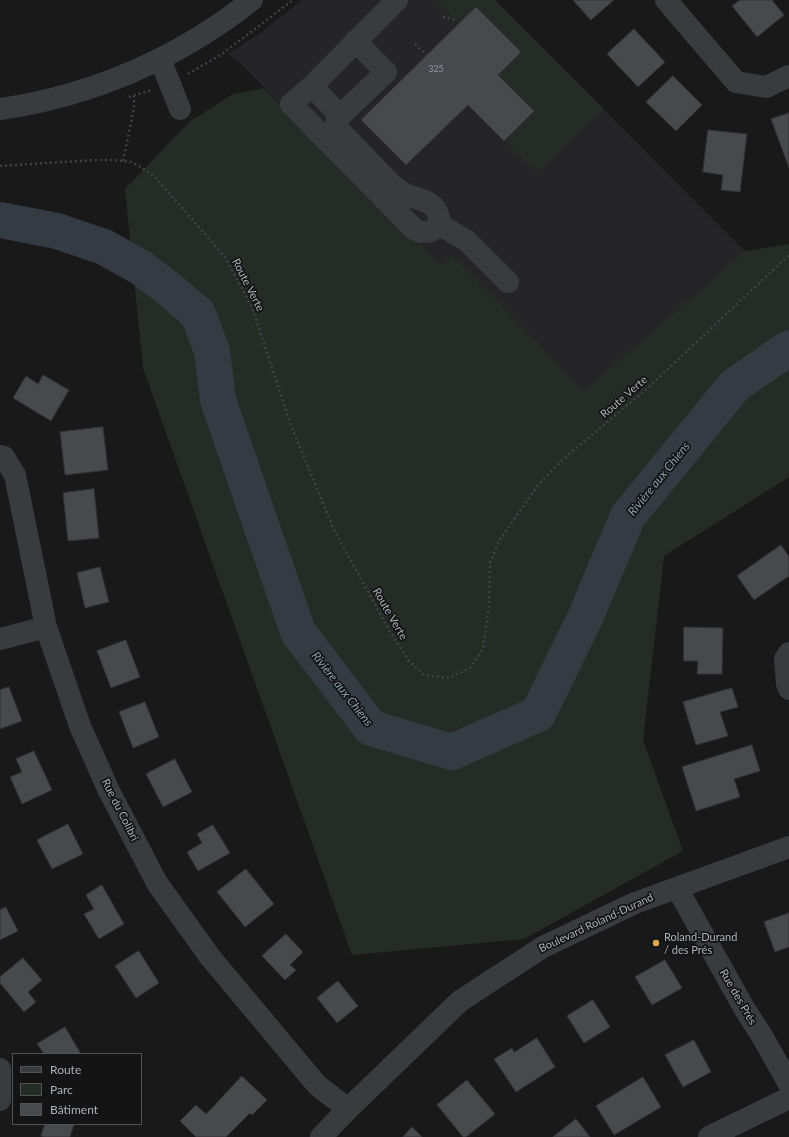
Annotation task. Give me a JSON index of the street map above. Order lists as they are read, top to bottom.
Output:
{
  "streets": {
    "street": ["Rue du Colibri", "Boulevard Roland-Durand", "Rue des Prés"],
    "path": ["Route Verte"]
  },
  "crossings": [
    ["Rue du Colibri", "Boulevard Roland-Durand"],
    ["Boulevard Roland-Durand", "Rue des Prés"]
  ],
  "water": ["Rivière aux Chiens"],
  "places": ["Roland-Durand / des Prés"],
  "house_numbers": ["325"],
  "legend": ["Route", "Parc", "Bâtiment"]
}
